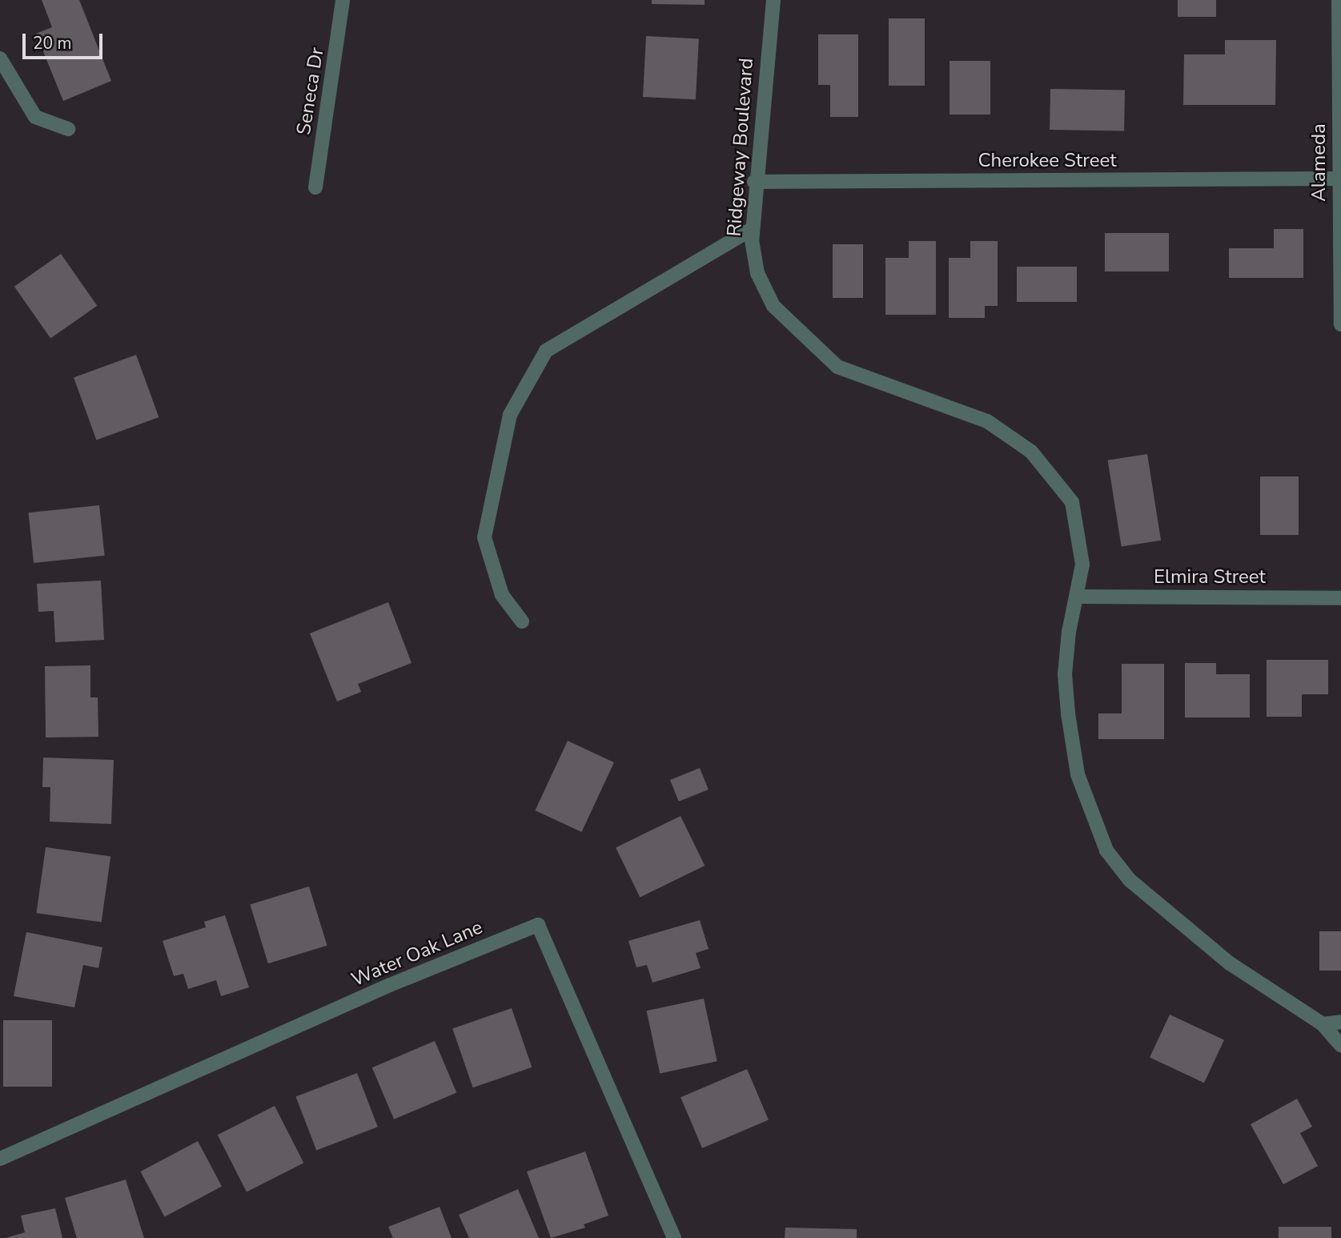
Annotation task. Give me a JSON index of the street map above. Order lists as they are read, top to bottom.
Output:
{
  "streets": {
    "street": [
      "Seneca Dr",
      "Ridgeway Boulevard",
      "Cherokee Street",
      "Alameda",
      "Elmira Street",
      "Water Oak Lane"
    ]
  },
  "crossings": [
    ["Ridgeway Boulevard", "Cherokee Street"],
    ["Ridgeway Boulevard", "Elmira Street"],
    ["Cherokee Street", "Alameda"]
  ],
  "scale_bar": "20 m"
}
